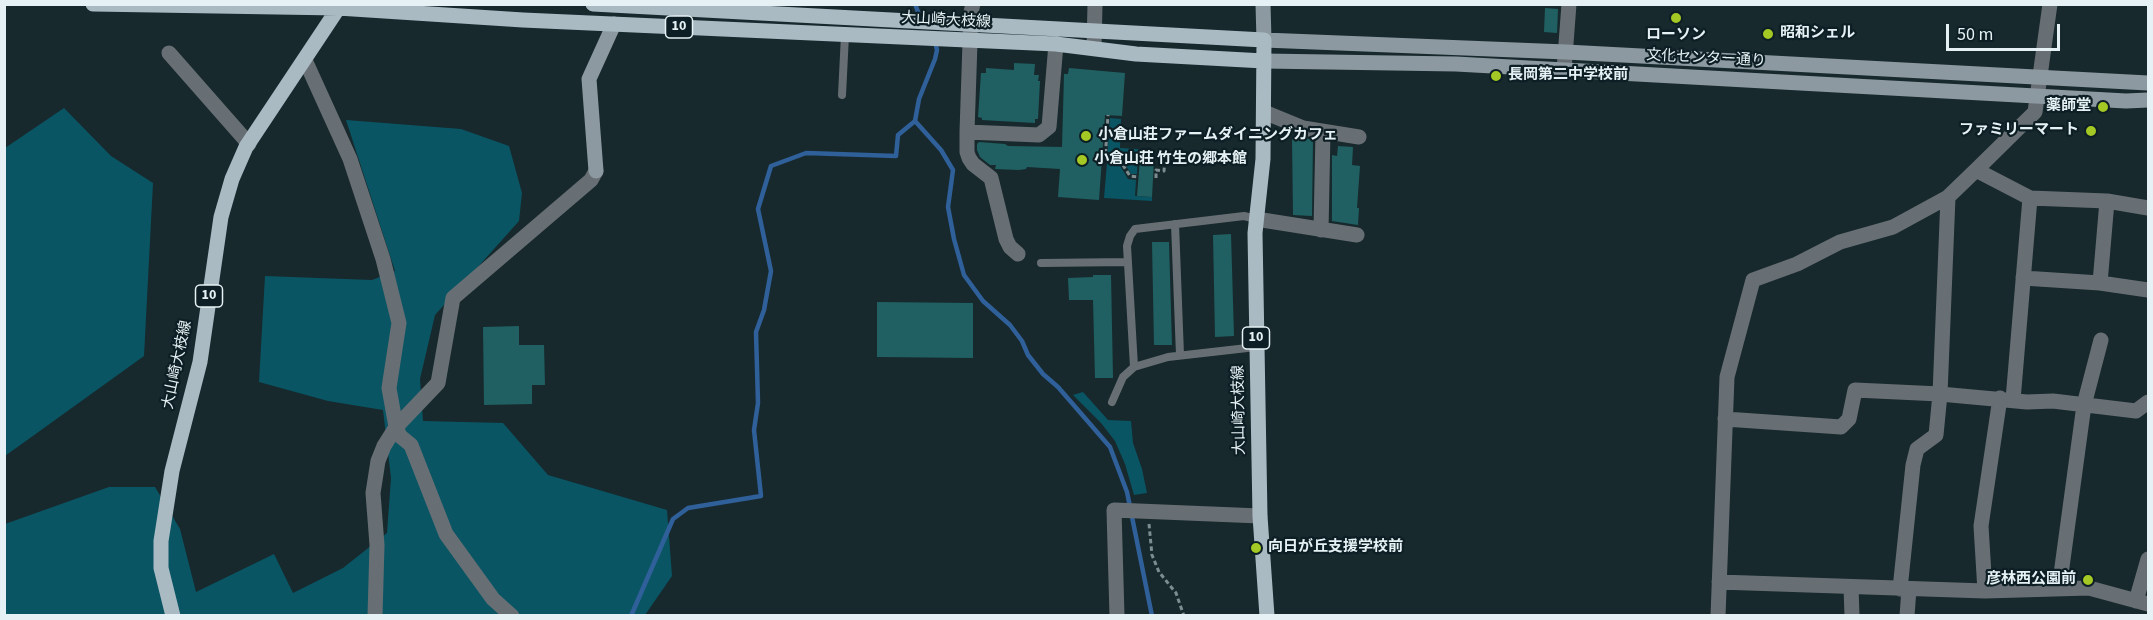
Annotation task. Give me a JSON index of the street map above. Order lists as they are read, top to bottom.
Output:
{
  "streets": {
    "main road": ["大山崎大枝線", "10"],
    "street": ["文化センター通り"]
  },
  "crossings": [
    ["大山崎大枝線", "文化センター通り"]
  ],
  "places": [
    "ローソン",
    "昭和シェル",
    "長岡第二中学校前",
    "薬師堂",
    "ファミリーマート",
    "小倉山荘ファームダイニングカフェ",
    "小倉山荘 竹生の郷本館",
    "向日が丘支援学校前",
    "彦林西公園前"
  ],
  "scale_bar": "50 m"
}
